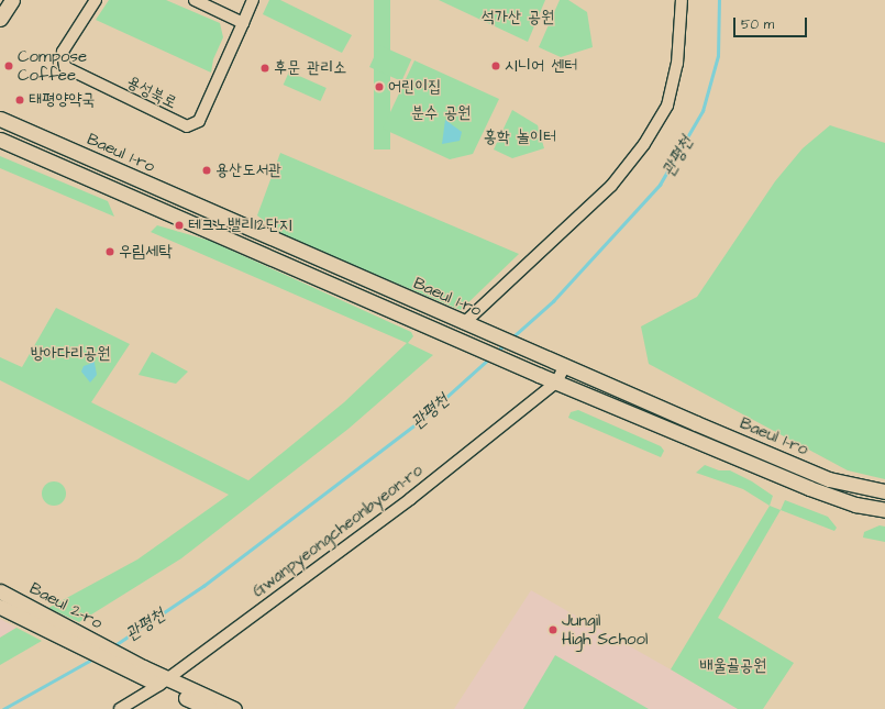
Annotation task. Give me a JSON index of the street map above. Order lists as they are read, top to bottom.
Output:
{
  "streets": {
    "main road": ["Baeul 1-ro", "Baeul 2-ro"],
    "street": ["용성북로", "Gwanpyeongcheonbyeon-ro"]
  },
  "crossings": [
    ["Baeul 1-ro", "Gwanpyeongcheonbyeon-ro"],
    ["Gwanpyeongcheonbyeon-ro", "Baeul 2-ro"]
  ],
  "water": ["관평천"],
  "parks": [
    "석가산 공원",
    "분수 공원",
    "홍학 놀이터",
    "방아다리공원",
    "배울골공원"
  ],
  "places": [
    "Compose Coffee",
    "시니어 센터",
    "후문 관리소",
    "어린이집",
    "태평양약국",
    "용산도서관",
    "테크노밸리12단지",
    "우림세탁",
    "Jungil High School"
  ],
  "scale_bar": "50 m"
}
